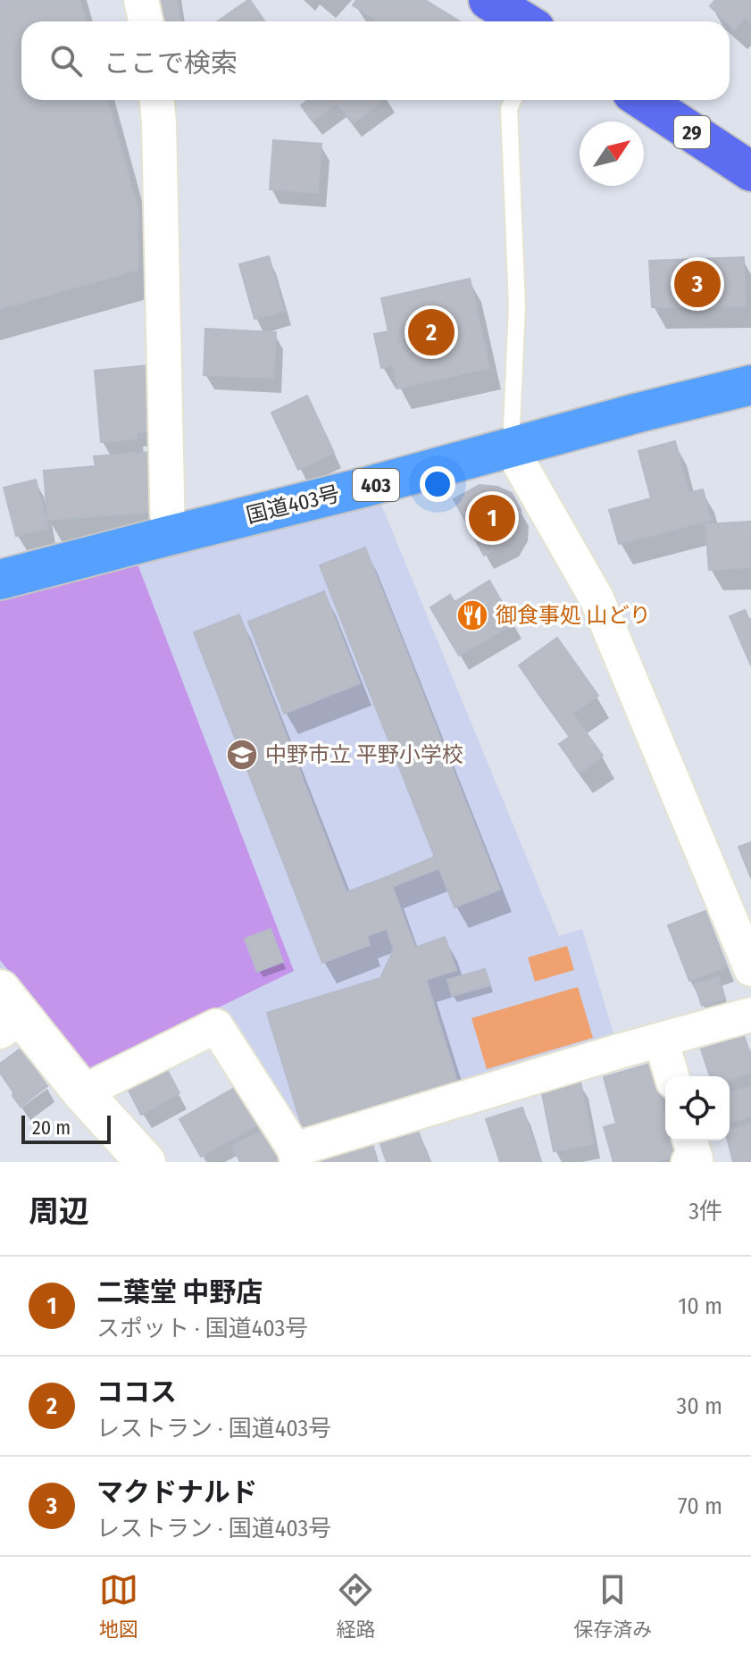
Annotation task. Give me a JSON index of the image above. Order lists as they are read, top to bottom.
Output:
{
  "streets": {
    "highway": ["403", "国道403号"],
    "main road": ["29"]
  },
  "places": {
    "restaurant": ["御食事処 山どり"],
    "school or university": ["中野市立 平野小学校"]
  },
  "scale_bar": "20 m",
  "north": "top right",
  "page": {
    "search": "ここで検索",
    "pins": ["3", "2", "1"],
    "scale": "20 m",
    "heading": ["周辺", "3件"],
    "list": [
      {
        "mark": "1",
        "name": "二葉堂 中野店",
        "note": "スポット · 国道403号",
        "value": "10 m"
      },
      {
        "mark": "2",
        "name": "ココス",
        "note": "レストラン · 国道403号",
        "value": "30 m"
      },
      {
        "mark": "3",
        "name": "マクドナルド",
        "note": "レストラン · 国道403号",
        "value": "70 m"
      }
    ],
    "nav": ["地図", "経路", "保存済み"]
  }
}
